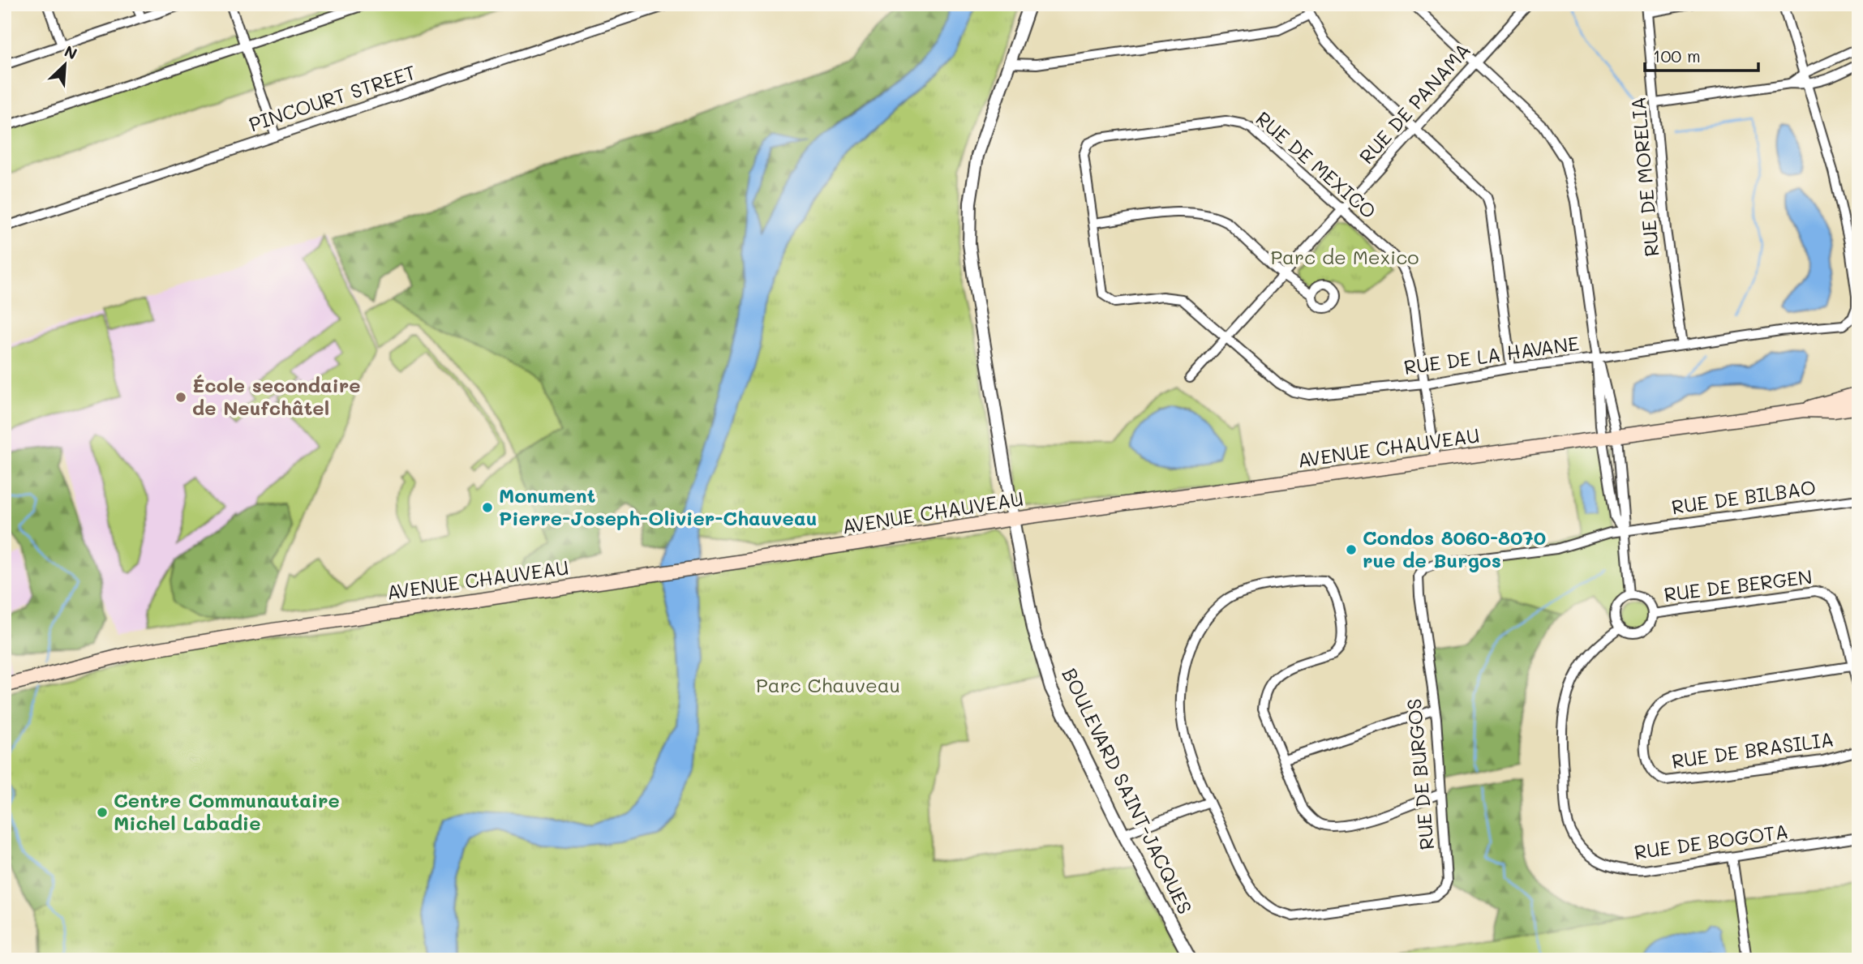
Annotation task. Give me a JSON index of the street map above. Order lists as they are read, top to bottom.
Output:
{
  "streets": {
    "main road": ["AVENUE CHAUVEAU"],
    "street": [
      "PINCOURT STREET",
      "RUE DE PANAMA",
      "RUE DE MEXICO",
      "RUE DE MORELIA",
      "RUE DE LA HAVANE",
      "RUE DE BILBAO",
      "RUE DE BERGEN",
      "RUE DE BRASILIA",
      "RUE DE BURGOS",
      "BOULEVARD SAINT-JACQUES",
      "RUE DE BOGOTA"
    ]
  },
  "crossings": [
    ["RUE DE PANAMA", "RUE DE MEXICO"],
    ["RUE DE PANAMA", "RUE DE LA HAVANE"],
    ["RUE DE MEXICO", "RUE DE LA HAVANE"],
    ["RUE DE MEXICO", "AVENUE CHAUVEAU"],
    ["RUE DE MORELIA", "RUE DE LA HAVANE"],
    ["AVENUE CHAUVEAU", "BOULEVARD SAINT-JACQUES"],
    ["RUE DE BILBAO", "RUE DE BURGOS"],
    ["RUE DE BERGEN", "RUE DE BRASILIA"],
    ["RUE DE BERGEN", "RUE DE BOGOTA"]
  ],
  "parks": ["Parc de Mexico", "Parc Chauveau"],
  "places": [
    "École secondaire de Neufchâtel",
    "Monument Pierre-Joseph-Olivier-Chauveau",
    "Condos 8060-8070 rue de Burgos",
    "Centre Communautaire Michel Labadie"
  ],
  "scale_bar": "100 m",
  "north": "top right"
}
